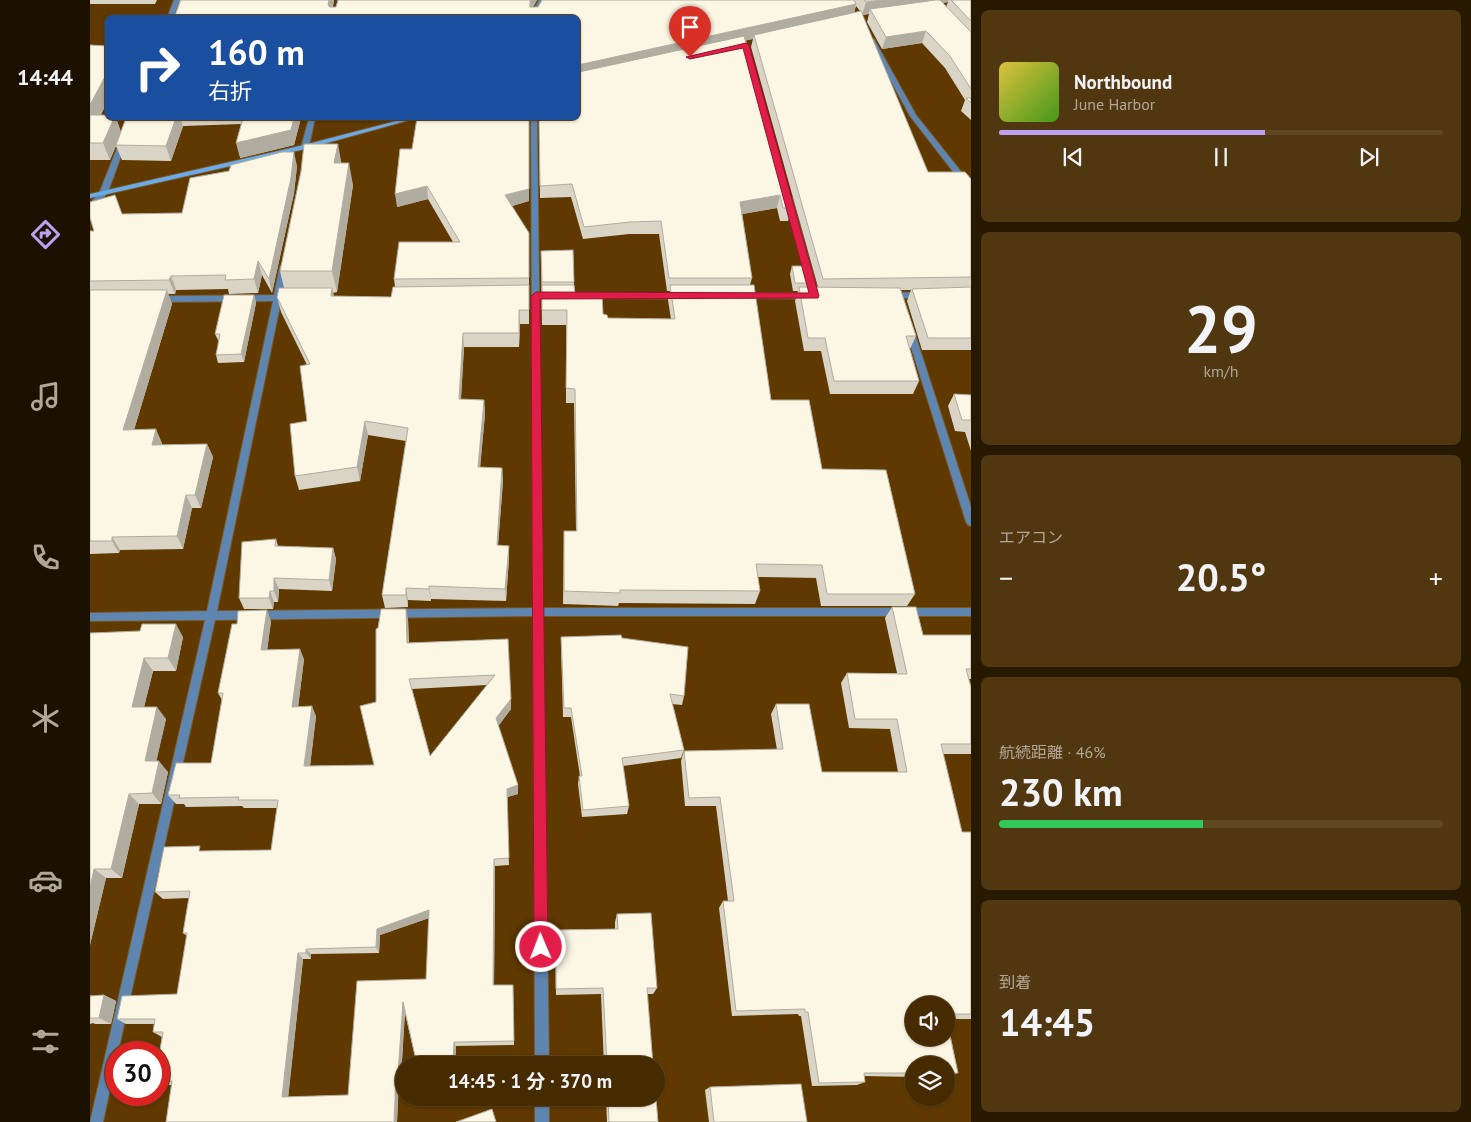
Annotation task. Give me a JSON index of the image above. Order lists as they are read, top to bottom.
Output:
{
  "page": {
    "tabs": "14:44",
    "turn": ["160 m", "右折"],
    "song": ["Northbound", "June Harbor"],
    "tile": [
      ["29", "km/h"],
      "エアコン",
      ["航続距離 · 46%", "230 km"],
      ["到着", "14:45"]
    ],
    "heat": ["−", "20.5°", "+"],
    "limit": "30",
    "trip": "14:45 · 1 分 · 370 m"
  }
}
